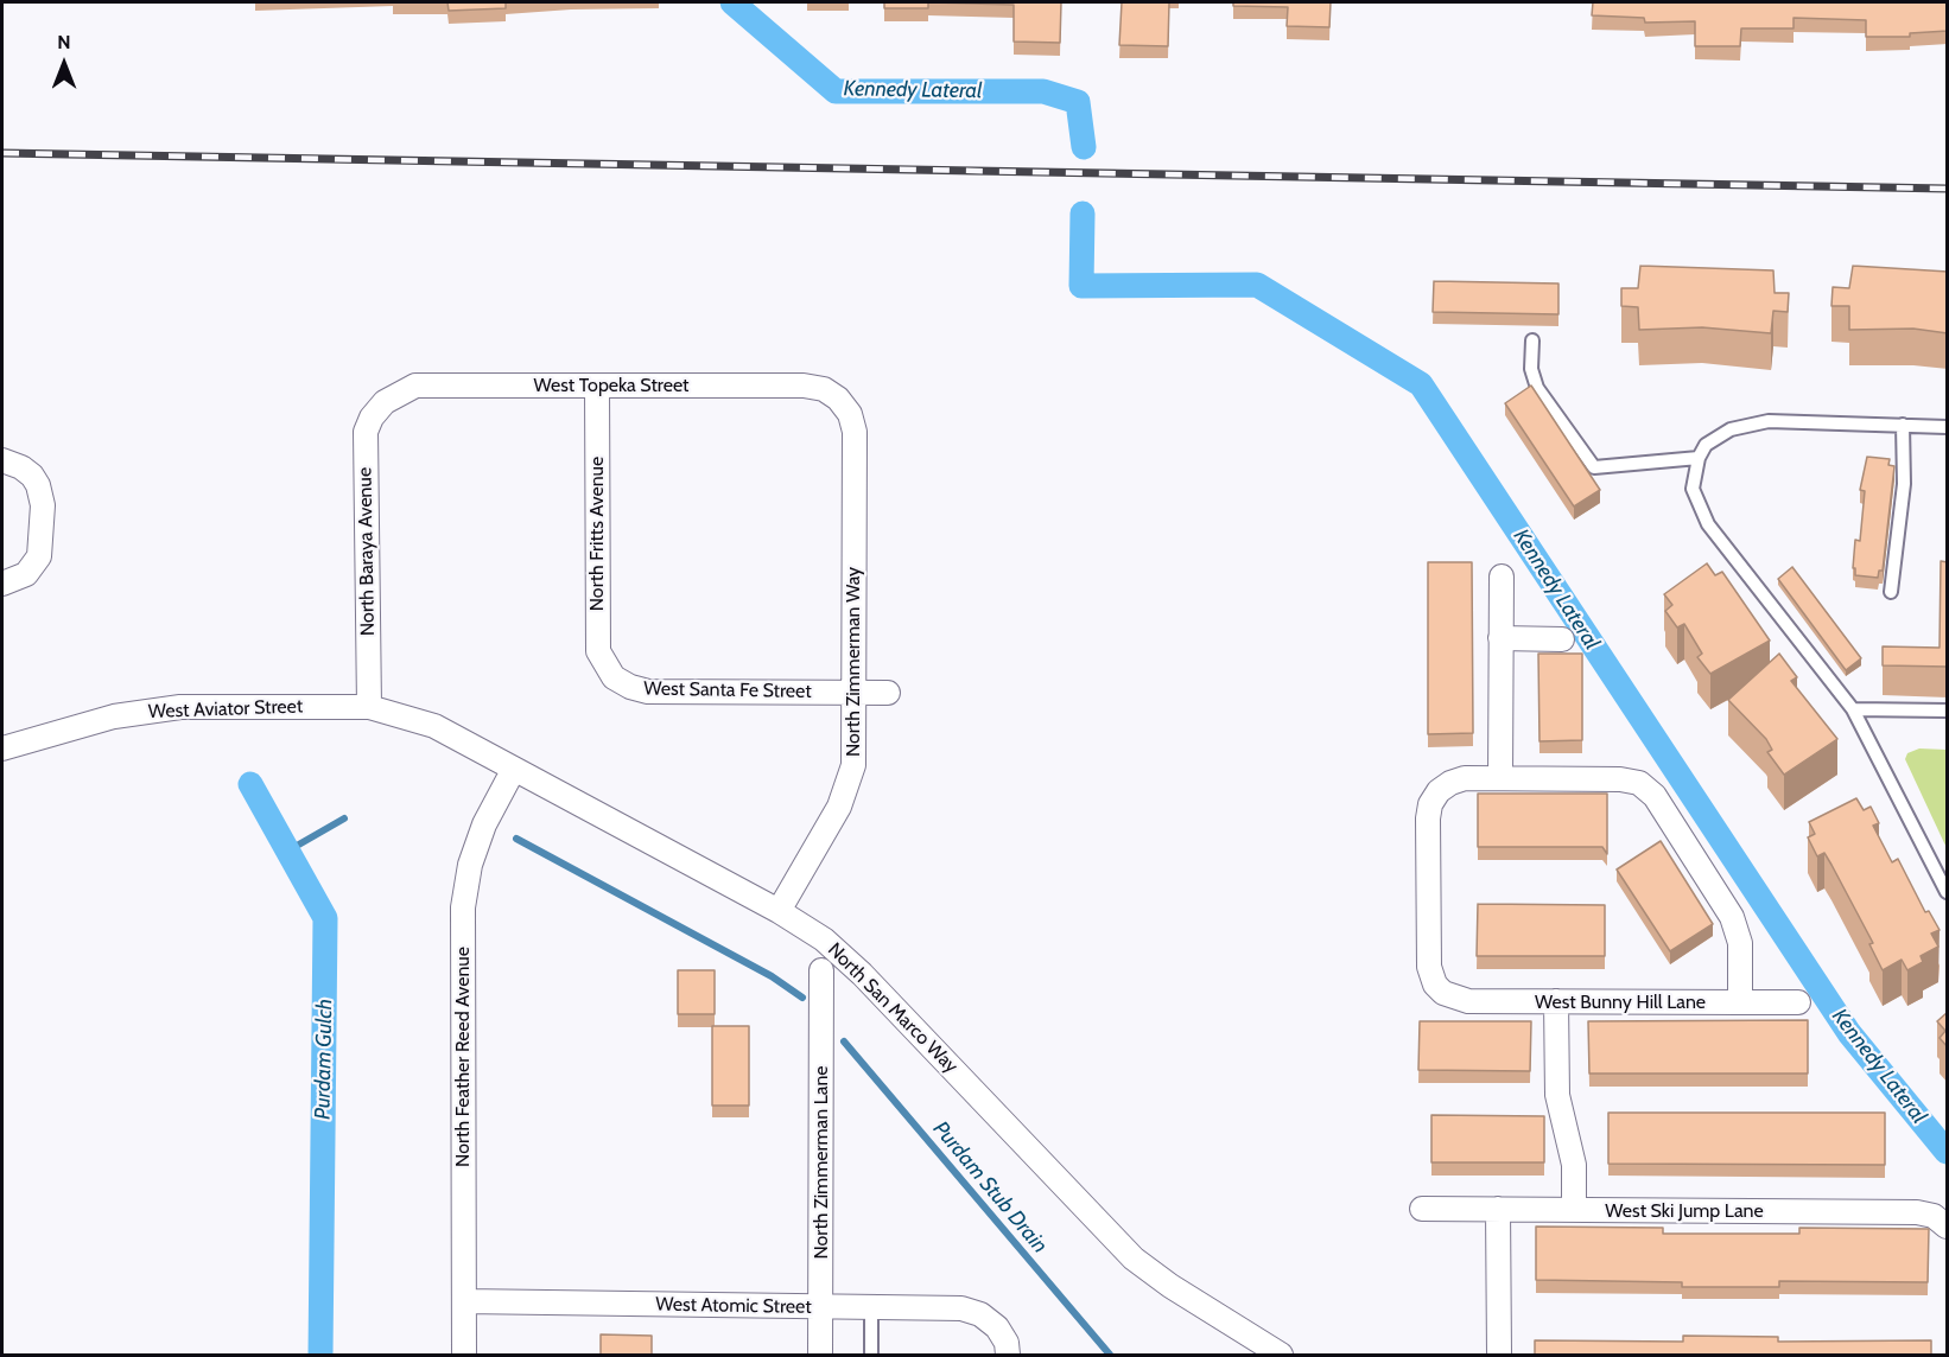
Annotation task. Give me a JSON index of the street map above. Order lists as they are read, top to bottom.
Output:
{
  "streets": {
    "street": [
      "West Topeka Street",
      "North Fritts Avenue",
      "North Baraya Avenue",
      "North Zimmerman Way",
      "West Santa Fe Street",
      "West Aviator Street",
      "West Bunny Hill Lane",
      "North San Marco Way",
      "North Feather Reed Avenue",
      "North Zimmerman Lane",
      "West Ski Jump Lane",
      "West Atomic Street"
    ]
  },
  "crossings": [
    ["West Topeka Street", "North Fritts Avenue"],
    ["West Topeka Street", "North Baraya Avenue"],
    ["West Topeka Street", "North Zimmerman Way"],
    ["North Fritts Avenue", "West Santa Fe Street"],
    ["North Baraya Avenue", "West Aviator Street"],
    ["North Baraya Avenue", "North San Marco Way"],
    ["North Zimmerman Way", "West Santa Fe Street"],
    ["North Zimmerman Way", "North San Marco Way"],
    ["West Aviator Street", "North San Marco Way"],
    ["North San Marco Way", "North Feather Reed Avenue"],
    ["North Feather Reed Avenue", "West Atomic Street"],
    ["North Zimmerman Lane", "West Atomic Street"]
  ],
  "water": ["Kennedy Lateral", "Purdam Gulch", "Purdam Stub Drain"],
  "north": "top"
}
